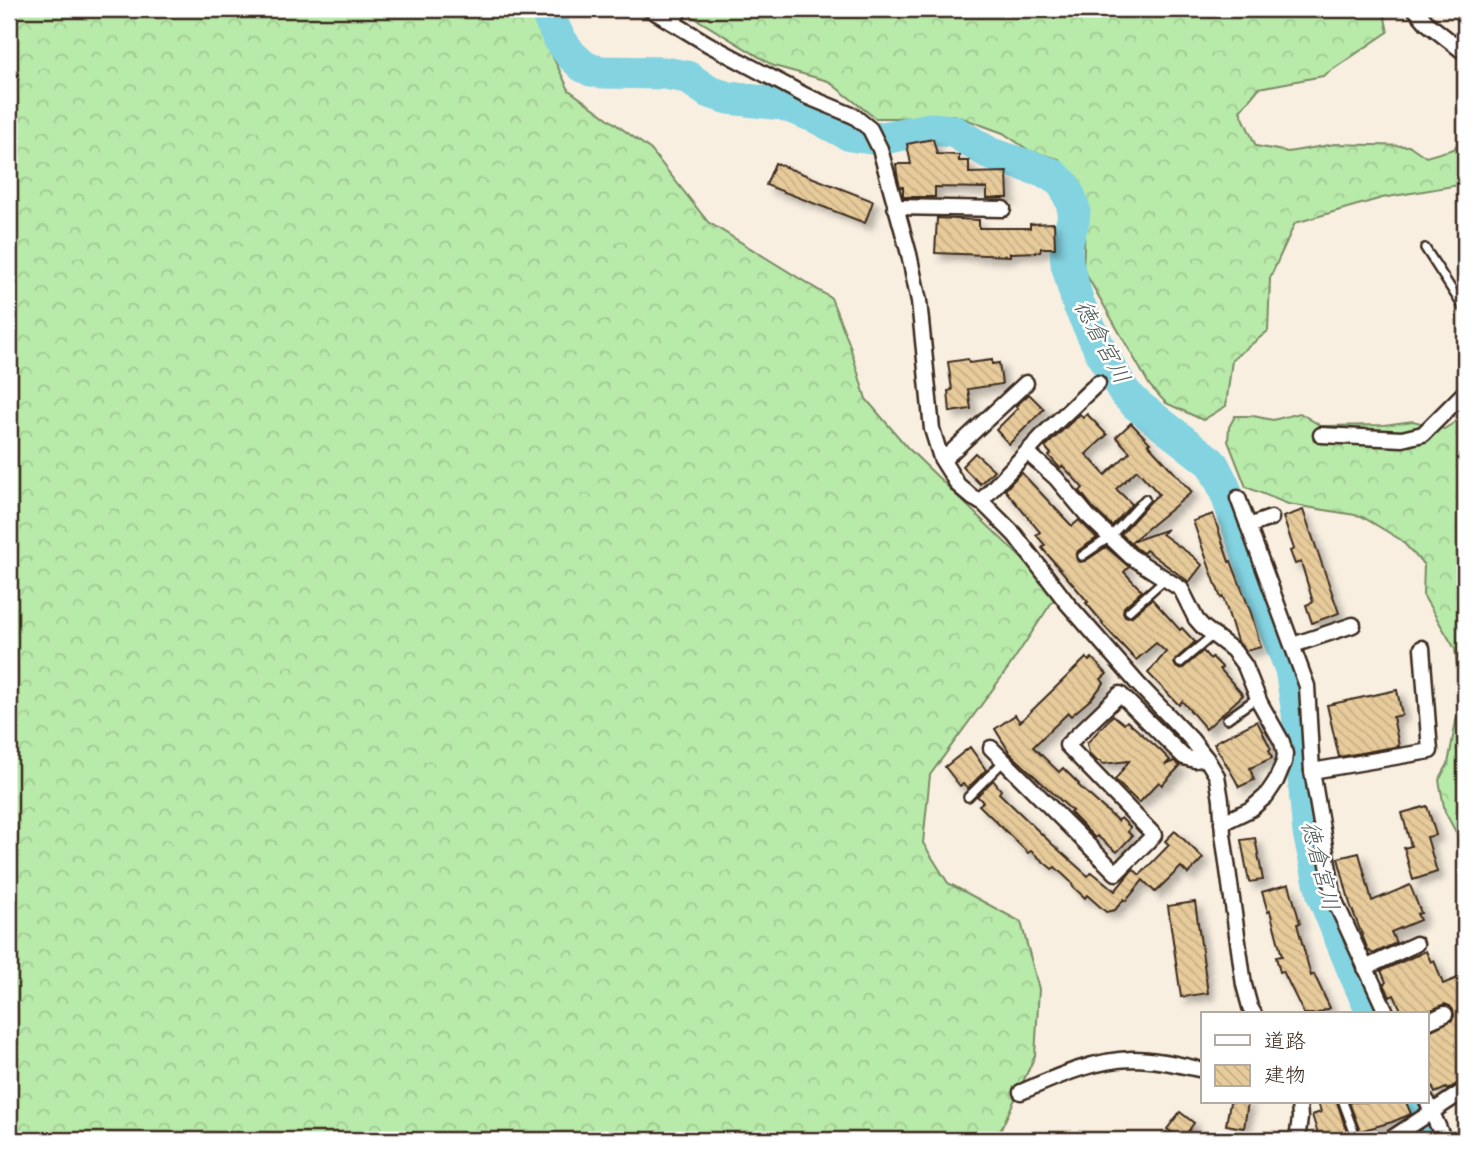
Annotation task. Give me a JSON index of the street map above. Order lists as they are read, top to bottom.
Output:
{
  "water": ["徳倉宮川"],
  "legend": ["道路", "建物"]
}
